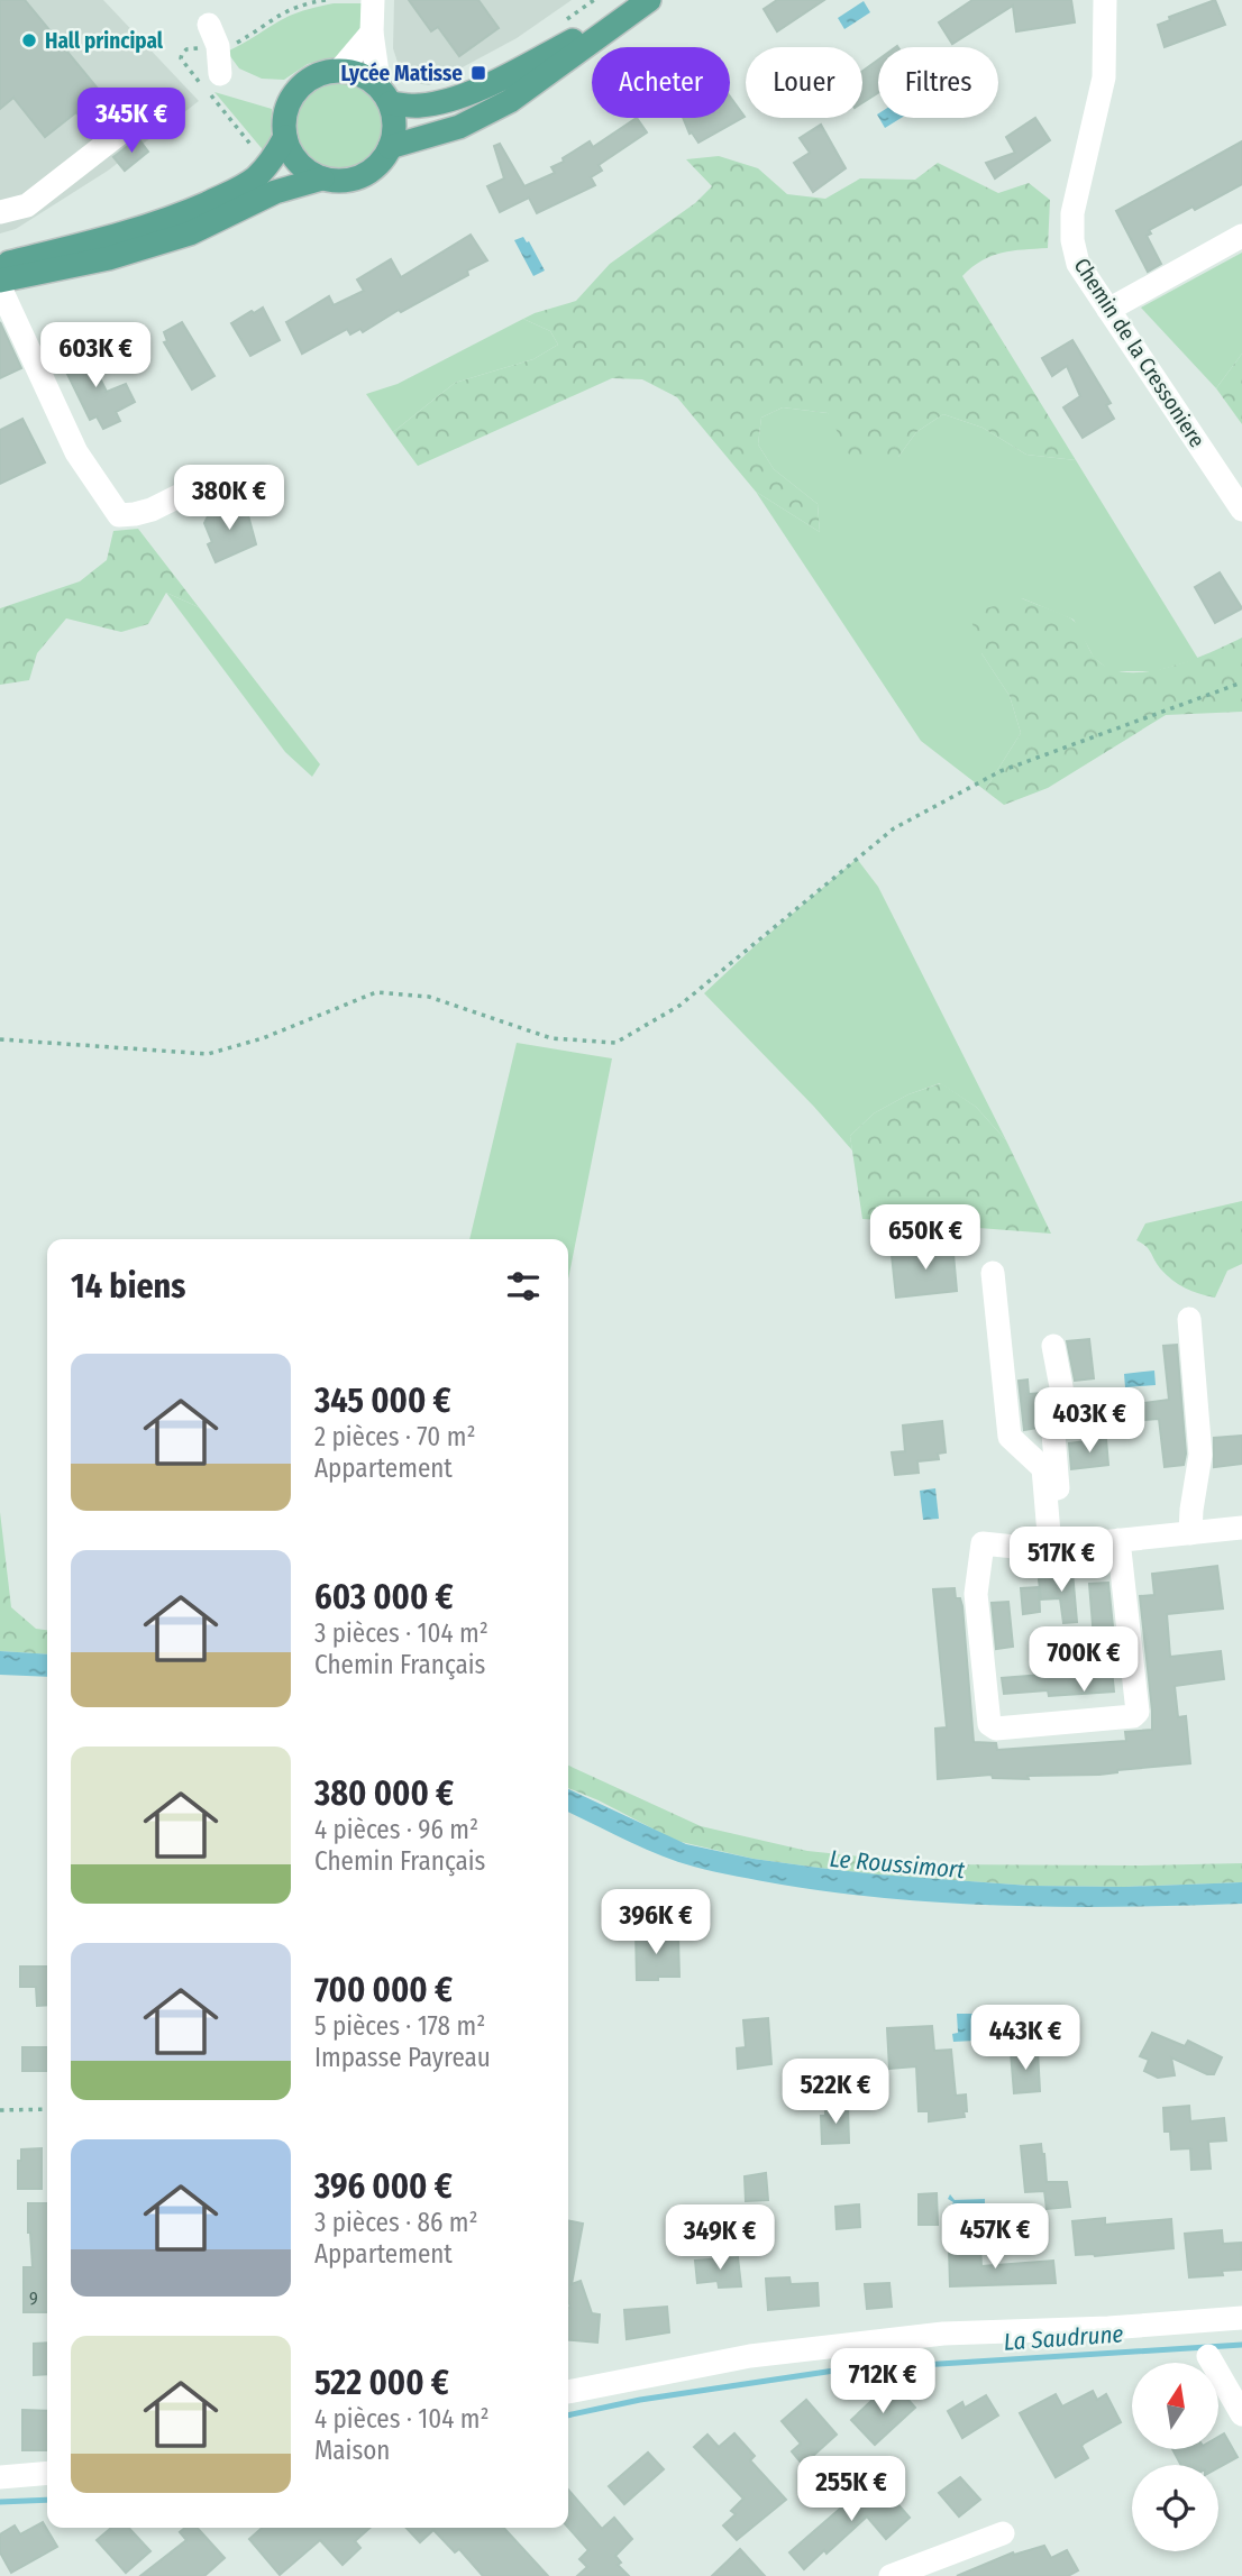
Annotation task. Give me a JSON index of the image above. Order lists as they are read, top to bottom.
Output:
{
  "streets": {
    "street": ["Chemin de la Cressoniere"]
  },
  "water": ["Le Roussimort", "La Saudrune"],
  "places": {
    "other": ["Hall principal"],
    "transit": ["Lycée Matisse"]
  },
  "house_numbers": ["9"],
  "north": "top",
  "page": {
    "chip": ["Acheter", "Louer", "Filtres"],
    "price": [
      "345K €",
      "603K €",
      "380K €",
      "650K €",
      "403K €",
      "517K €",
      "700K €",
      "396K €",
      "443K €",
      "522K €",
      "457K €",
      "349K €",
      "712K €",
      "255K €"
    ],
    "heading": "14 biens",
    "list": [
      {
        "name": "345 000 €",
        "note": "2 pièces · 70 m² · Appartement"
      },
      {
        "name": "603 000 €",
        "note": "3 pièces · 104 m² · Chemin Français"
      },
      {
        "name": "380 000 €",
        "note": "4 pièces · 96 m² · Chemin Français"
      },
      {
        "name": "700 000 €",
        "note": "5 pièces · 178 m² · Impasse Payreau"
      },
      {
        "name": "396 000 €",
        "note": "3 pièces · 86 m² · Appartement"
      },
      {
        "name": "522 000 €",
        "note": "4 pièces · 104 m² · Maison"
      }
    ]
  }
}
